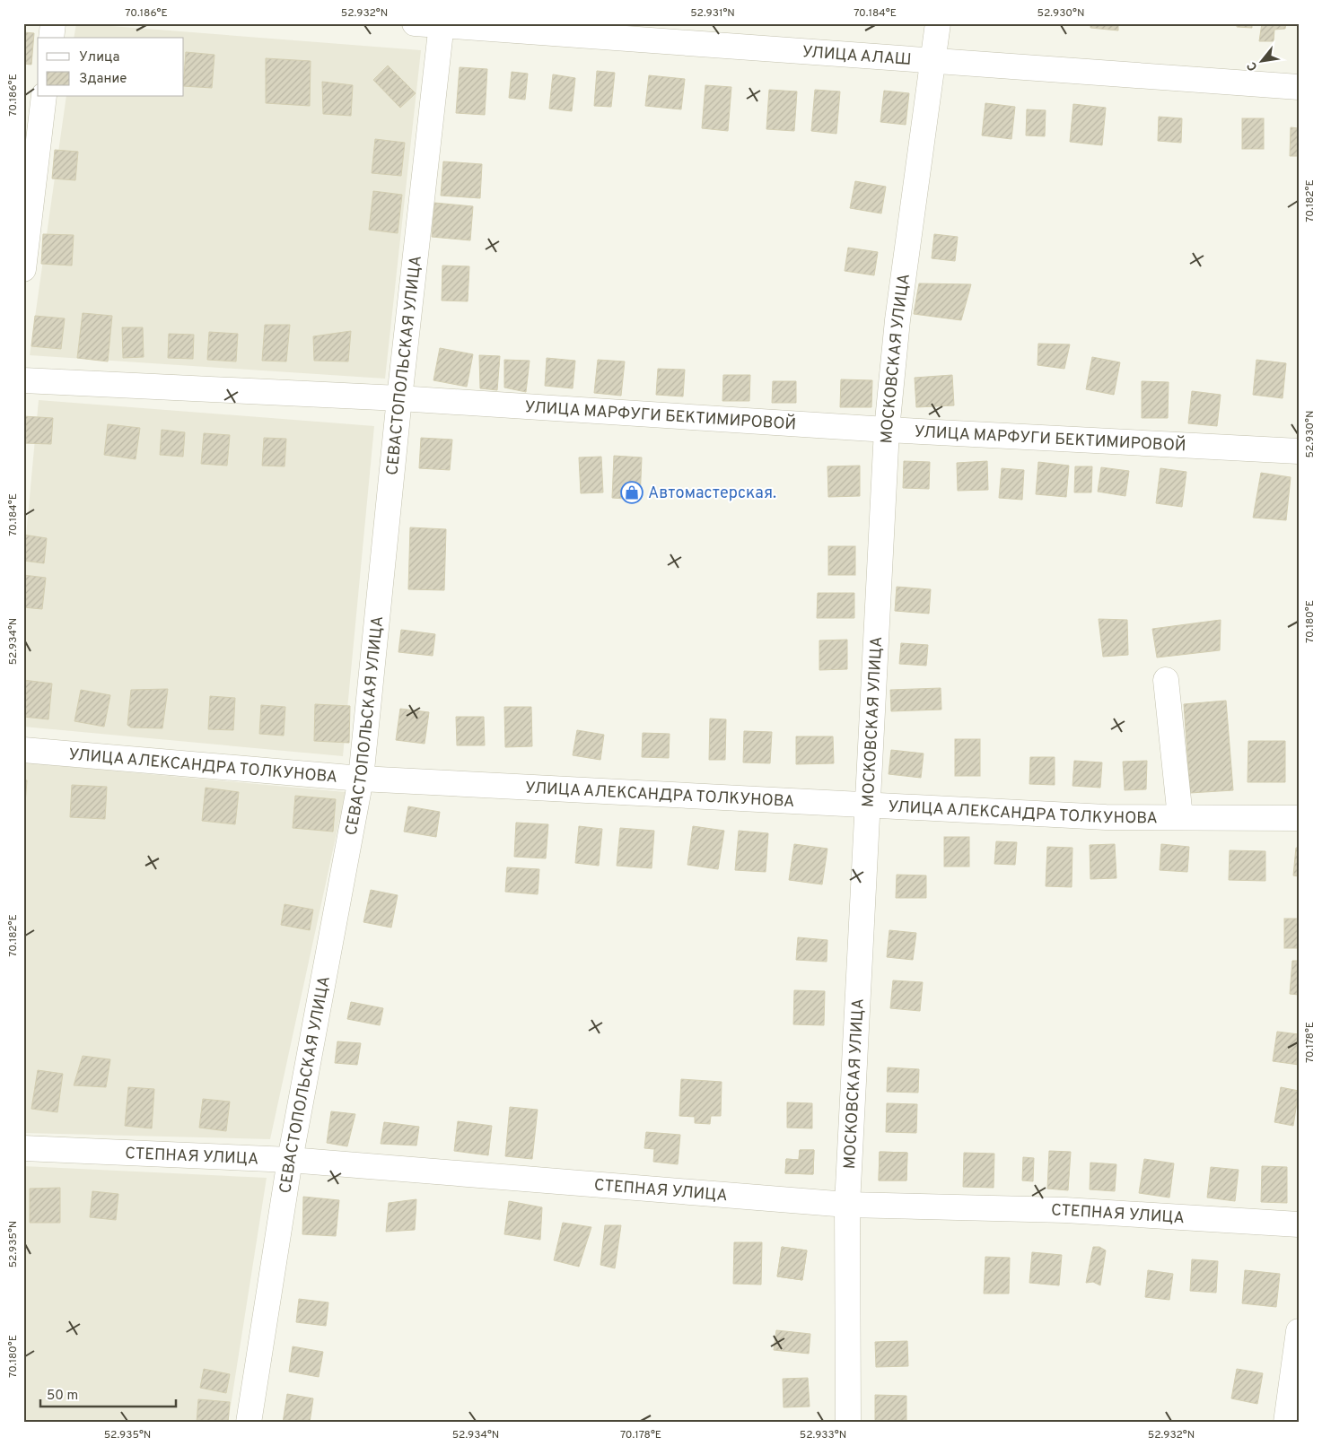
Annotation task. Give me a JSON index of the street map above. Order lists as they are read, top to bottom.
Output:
{
  "streets": {
    "street": [
      "УЛИЦА АЛАШ",
      "МОСКОВСКАЯ УЛИЦА",
      "СЕВАСТОПОЛЬСКАЯ УЛИЦА",
      "УЛИЦА МАРФУГИ БЕКТИМИРОВОЙ",
      "УЛИЦА АЛЕКСАНДРА ТОЛКУНОВА",
      "СТЕПНАЯ УЛИЦА"
    ]
  },
  "crossings": [
    ["УЛИЦА АЛАШ", "МОСКОВСКАЯ УЛИЦА"],
    ["УЛИЦА АЛАШ", "СЕВАСТОПОЛЬСКАЯ УЛИЦА"],
    ["МОСКОВСКАЯ УЛИЦА", "УЛИЦА МАРФУГИ БЕКТИМИРОВОЙ"],
    ["МОСКОВСКАЯ УЛИЦА", "УЛИЦА АЛЕКСАНДРА ТОЛКУНОВА"],
    ["МОСКОВСКАЯ УЛИЦА", "СТЕПНАЯ УЛИЦА"],
    ["СЕВАСТОПОЛЬСКАЯ УЛИЦА", "УЛИЦА МАРФУГИ БЕКТИМИРОВОЙ"],
    ["СЕВАСТОПОЛЬСКАЯ УЛИЦА", "УЛИЦА АЛЕКСАНДРА ТОЛКУНОВА"],
    ["СЕВАСТОПОЛЬСКАЯ УЛИЦА", "СТЕПНАЯ УЛИЦА"]
  ],
  "places": {
    "shop": ["Автомастерская."]
  },
  "legend": ["Улица", "Здание"],
  "scale_bar": "50 m",
  "north": "bottom left",
  "coordinates": [
    "70.186°E",
    "52.932°N",
    "52.931°N",
    "70.184°E",
    "52.930°N",
    "70.182°E",
    "70.180°E",
    "52.934°N",
    "70.178°E",
    "52.935°N",
    "52.933°N"
  ]
}
